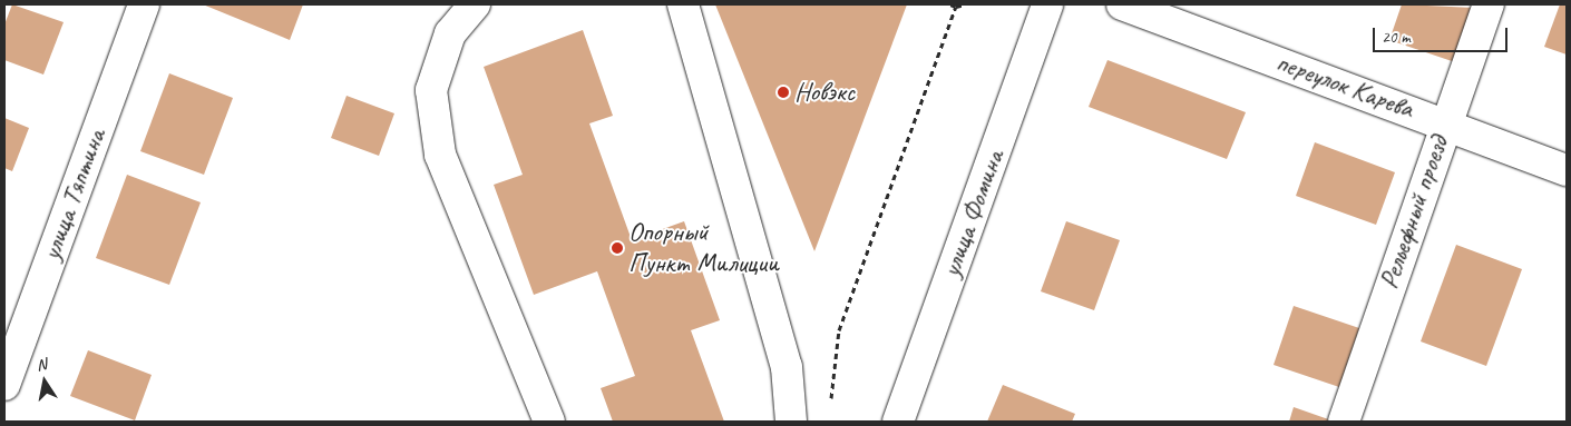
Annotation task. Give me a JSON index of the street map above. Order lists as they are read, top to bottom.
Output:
{
  "streets": {
    "street": [
      "переулок Карева",
      "улица Тяптина",
      "Рельефный проезд",
      "улица Фомина"
    ]
  },
  "crossings": [
    ["переулок Карева", "Рельефный проезд"]
  ],
  "places": ["Новэкс", "Опорный Пункт Милиции"],
  "scale_bar": "20 m",
  "north": "top"
}
